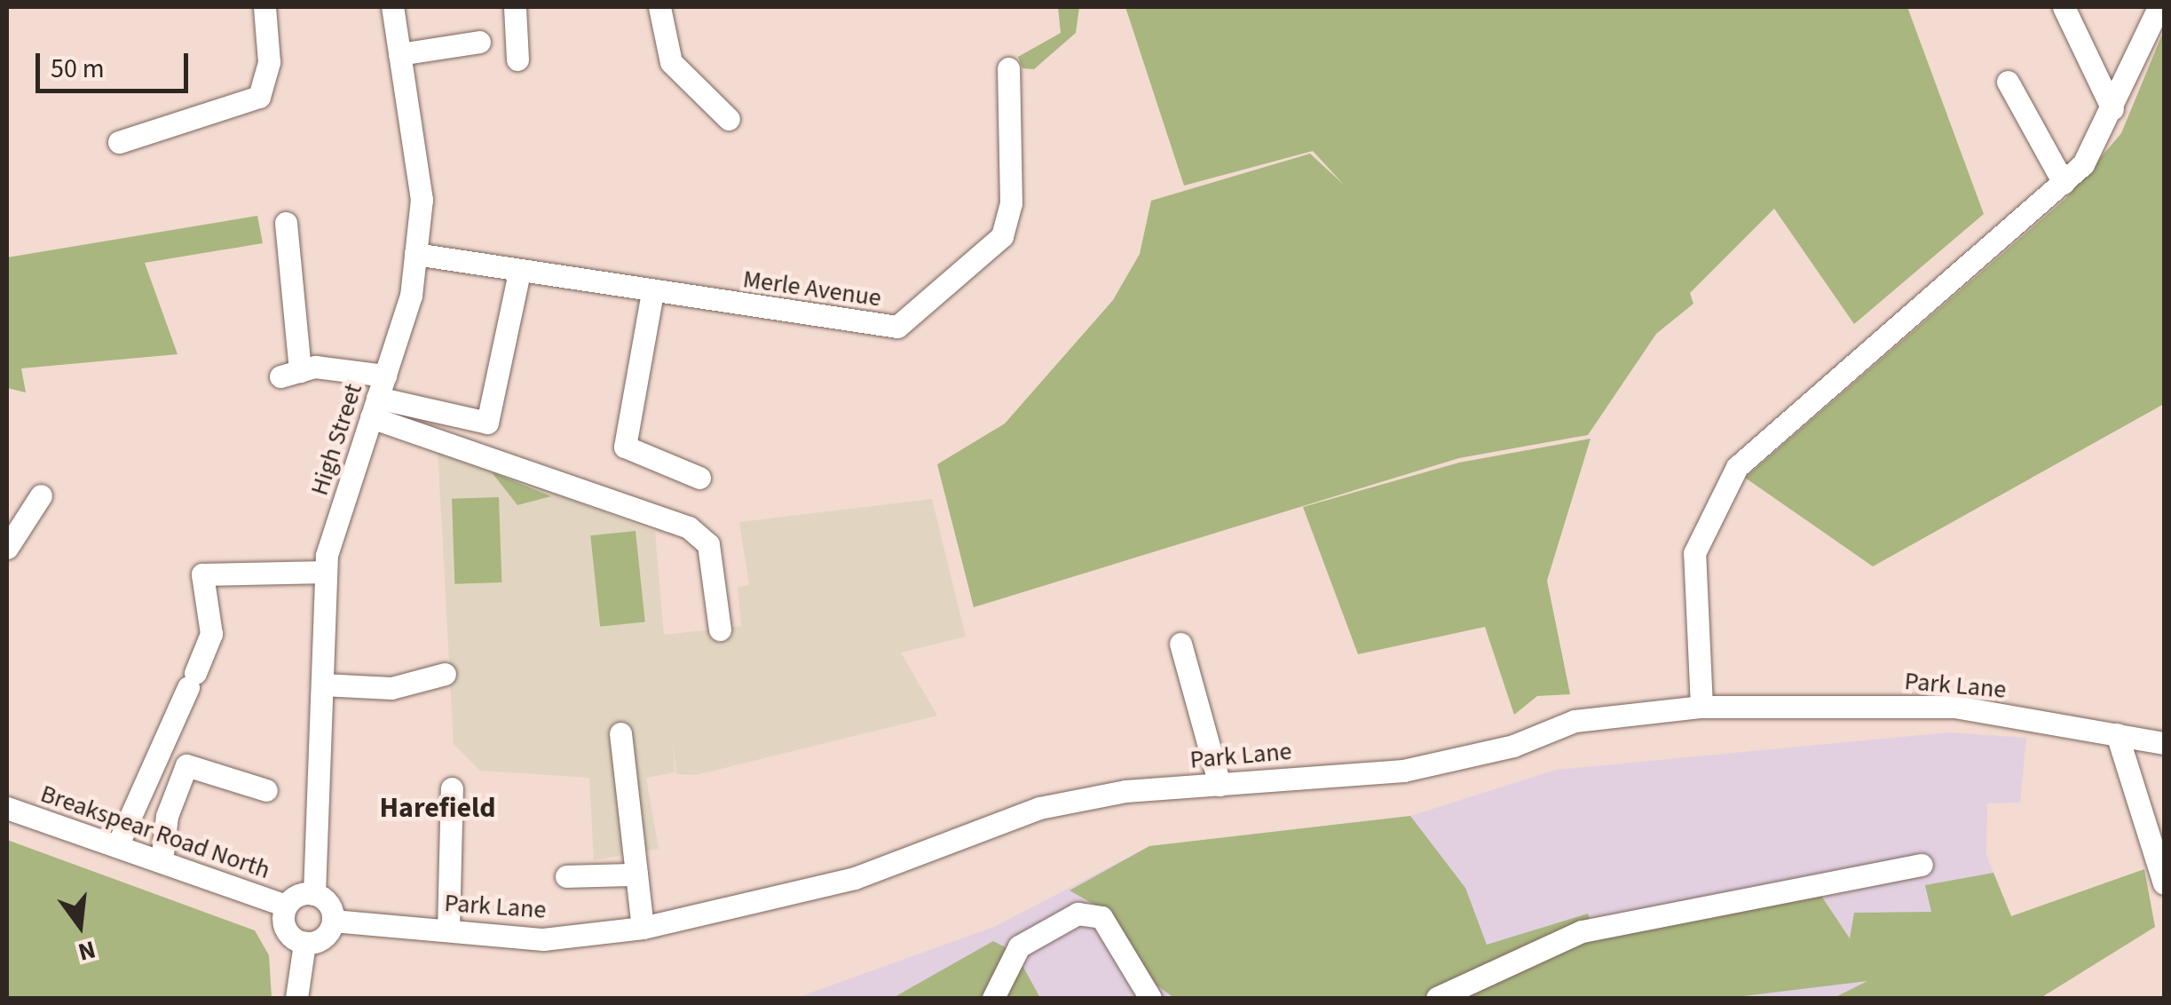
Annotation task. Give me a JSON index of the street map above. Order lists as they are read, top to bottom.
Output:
{
  "streets": {
    "street": [
      "Merle Avenue",
      "High Street",
      "Park Lane",
      "Breakspear Road North"
    ]
  },
  "crossings": [
    ["Merle Avenue", "High Street"],
    ["High Street", "Park Lane"],
    ["High Street", "Breakspear Road North"],
    ["Park Lane", "Breakspear Road North"]
  ],
  "districts": ["Harefield"],
  "scale_bar": "50 m",
  "north": "bottom"
}
